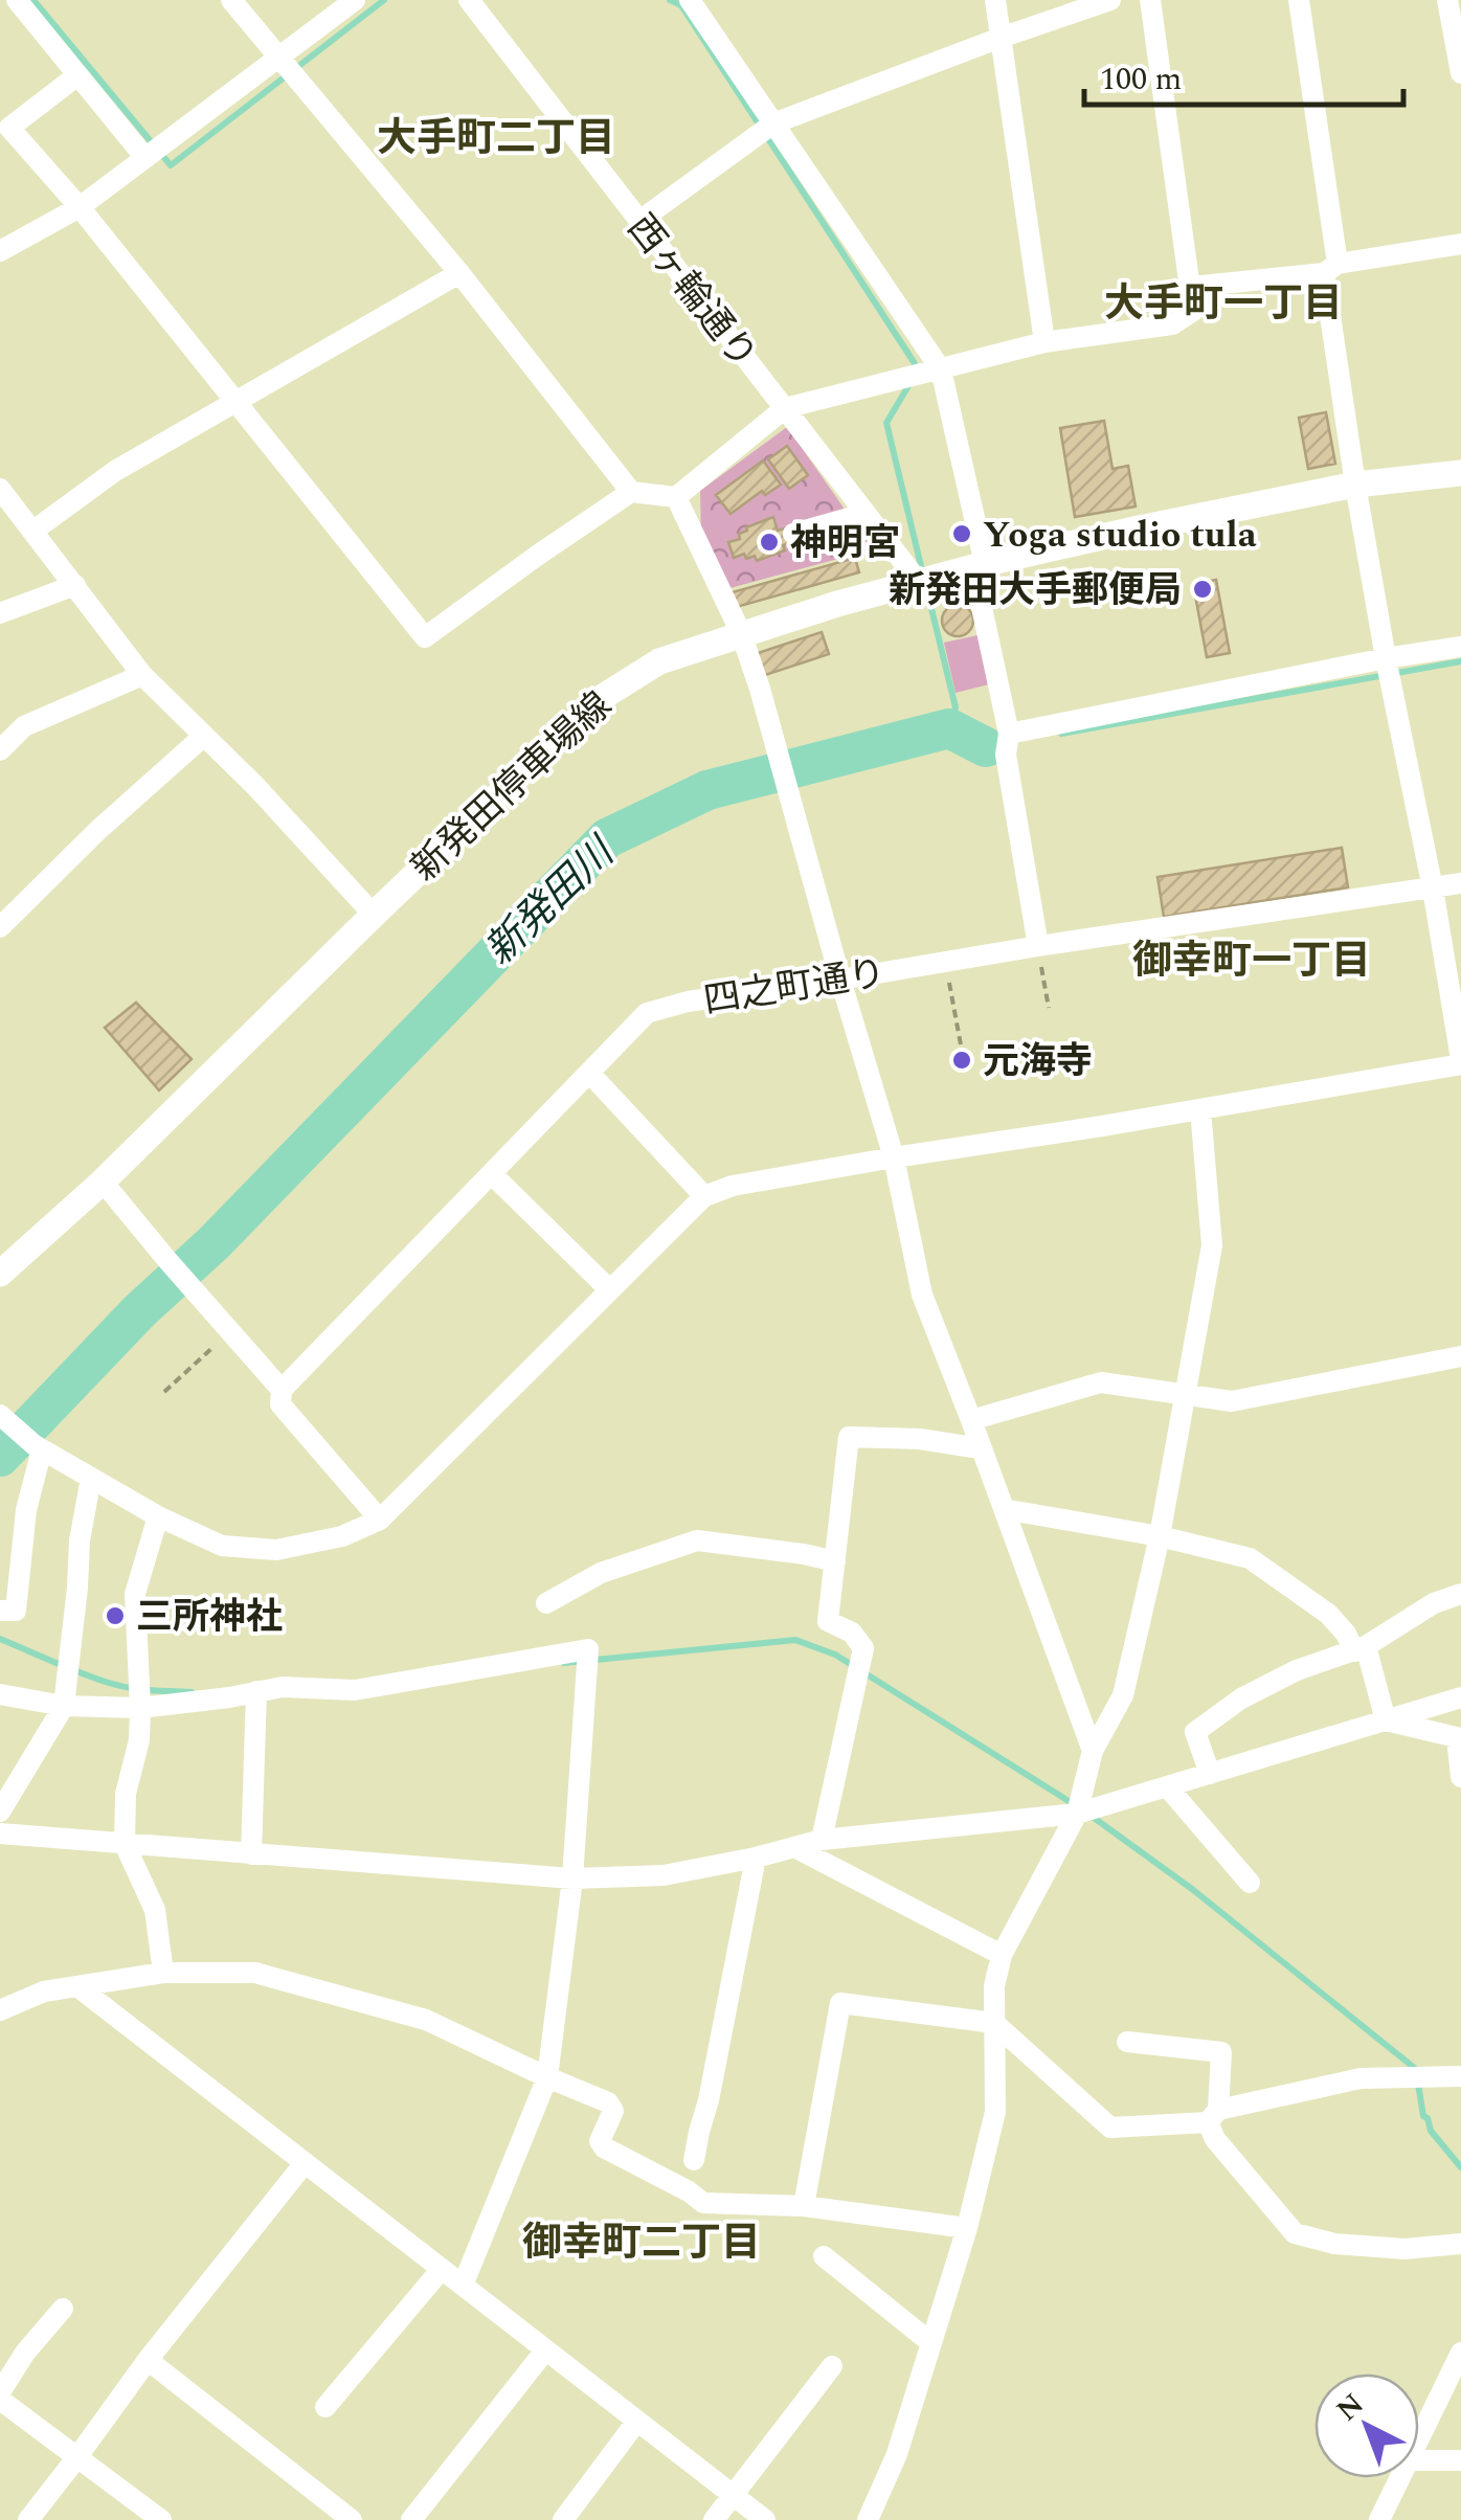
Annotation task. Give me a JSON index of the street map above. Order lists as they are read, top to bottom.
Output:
{
  "streets": {
    "main road": ["新発田停車場線"],
    "street": ["西ヶ輪通り", "四之町通り"]
  },
  "crossings": [
    ["西ヶ輪通り", "新発田停車場線"]
  ],
  "districts": [
    "大手町二丁目",
    "大手町一丁目",
    "御幸町一丁目",
    "御幸町二丁目"
  ],
  "water": ["新発田川"],
  "places": [
    "Yoga studio tula",
    "神明宮",
    "新発田大手郵便局",
    "元海寺",
    "三所神社"
  ],
  "scale_bar": "100 m",
  "north": "top left"
}
